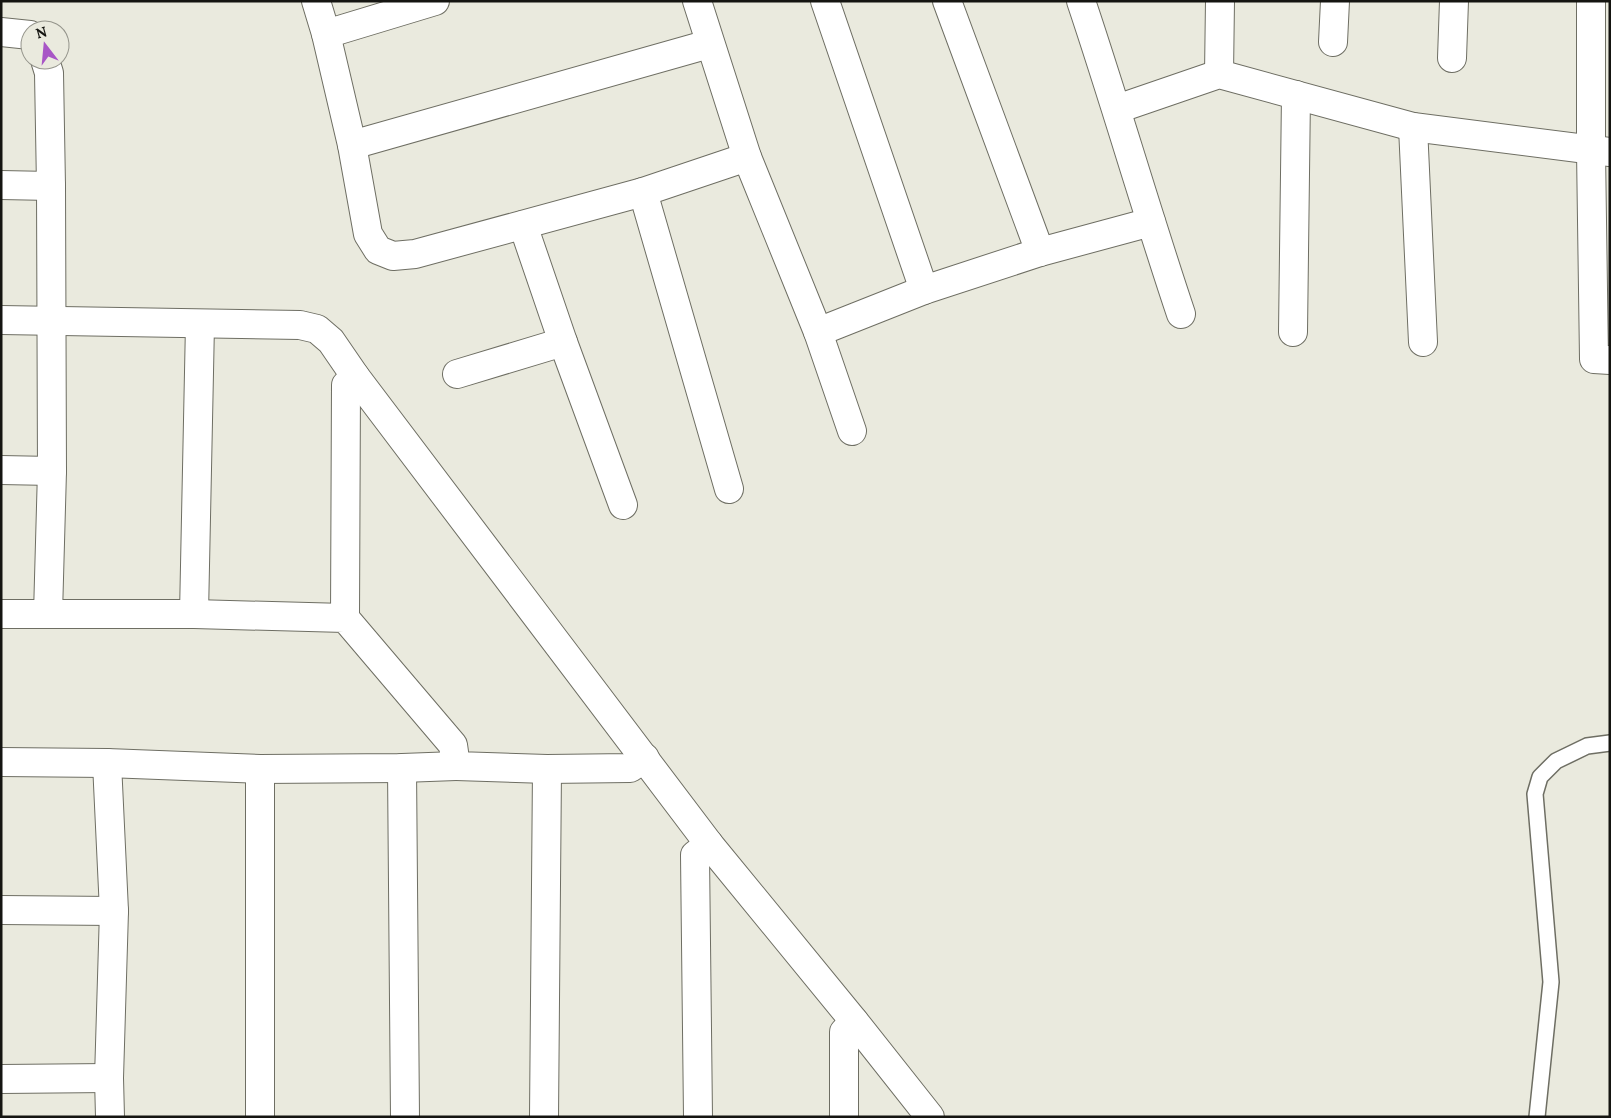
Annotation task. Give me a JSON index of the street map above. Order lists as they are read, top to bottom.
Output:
{
  "north": "top"
}
